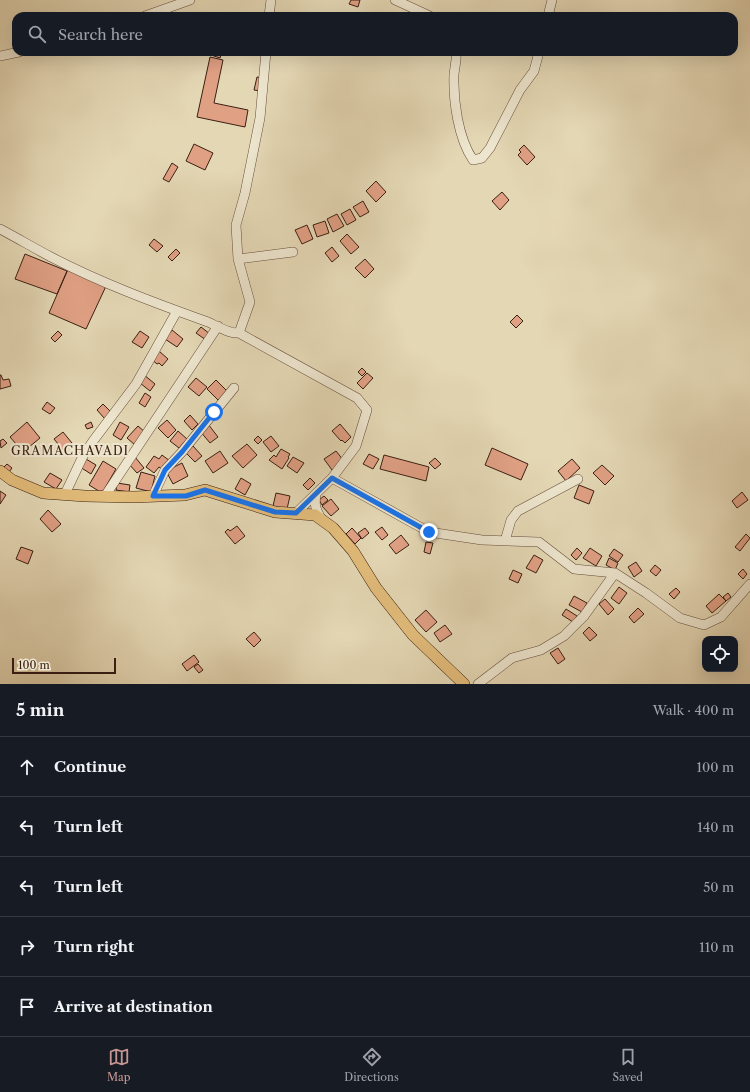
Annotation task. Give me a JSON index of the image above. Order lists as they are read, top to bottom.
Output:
{
  "districts": ["GRAMACHAVADI"],
  "scale_bar": "100 m",
  "page": {
    "search": "Search here",
    "scale": "100 m",
    "heading": ["5 min", "Walk · 400 m"],
    "list": [
      ["Continue", "100 m"],
      ["Turn left", "140 m"],
      ["Turn left", "50 m"],
      ["Turn right", "110 m"],
      "Arrive at destination"
    ],
    "nav": ["Map", "Directions", "Saved"]
  }
}
